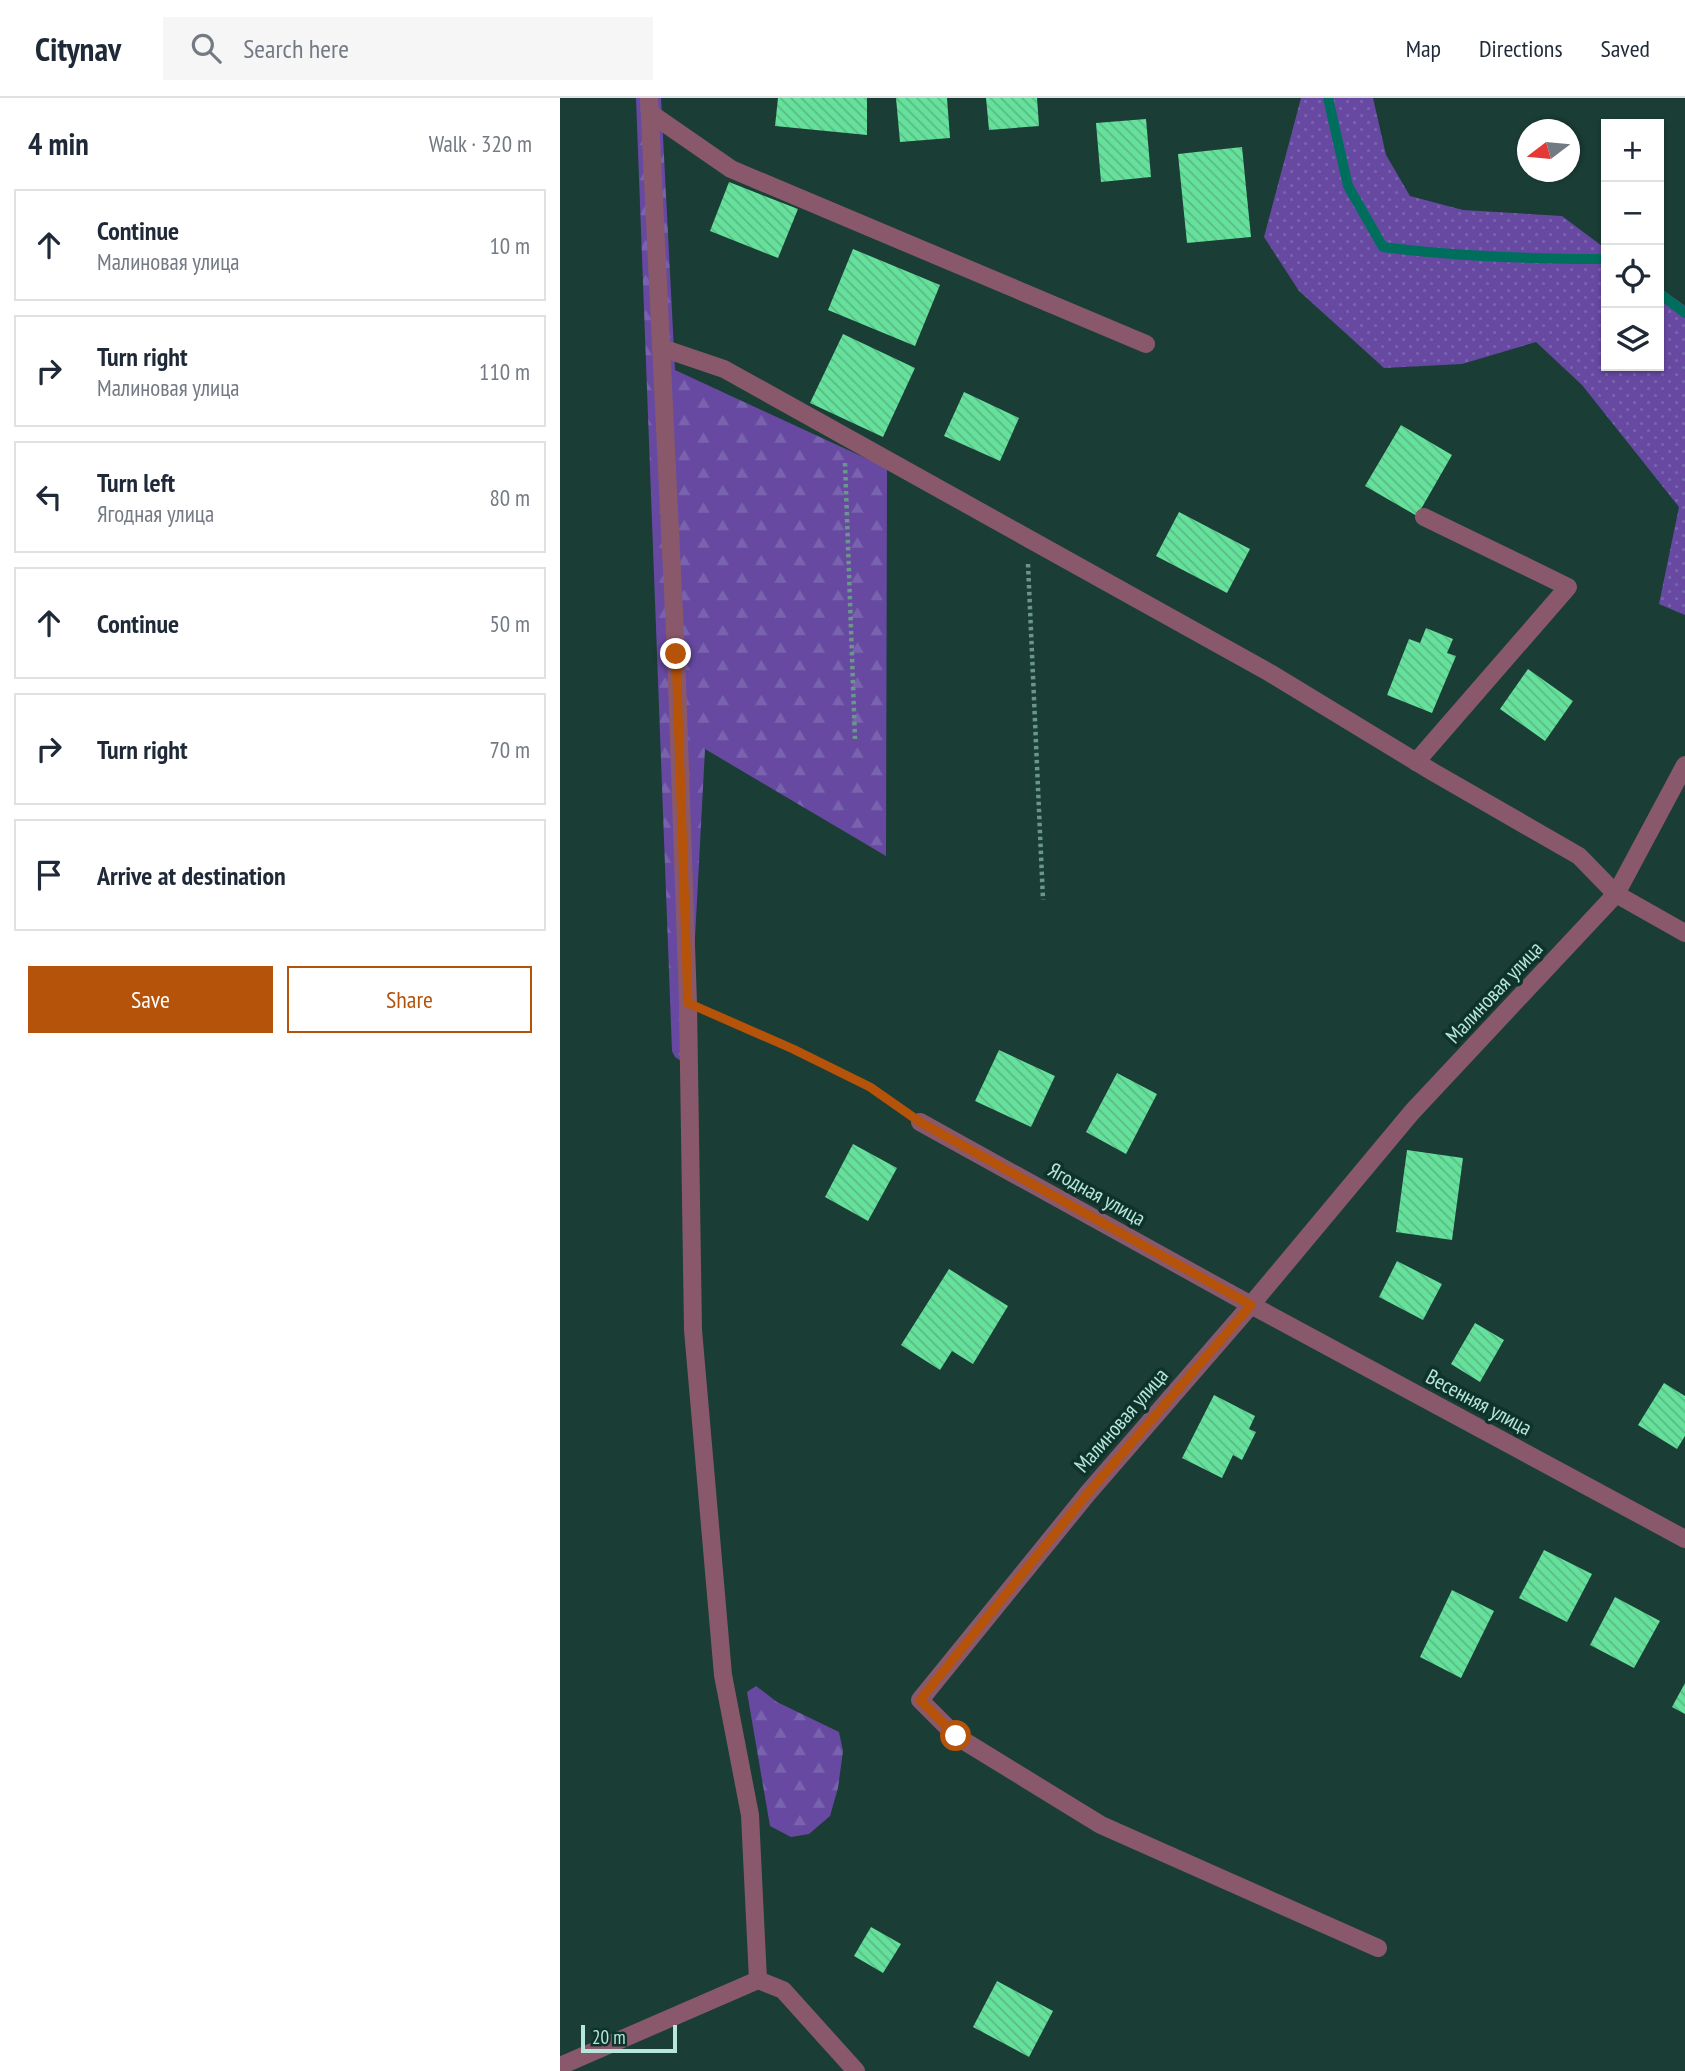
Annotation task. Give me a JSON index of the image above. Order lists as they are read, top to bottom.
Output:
{
  "streets": {
    "street": ["Малиновая улица", "Ягодная улица", "Весенняя улица"]
  },
  "crossings": [
    ["Малиновая улица", "Ягодная улица"],
    ["Малиновая улица", "Весенняя улица"],
    ["Ягодная улица", "Весенняя улица"]
  ],
  "scale_bar": "20 m",
  "north": "left",
  "page": {
    "header": "Citynav",
    "search": "Search here",
    "nav": ["Map", "Directions", "Saved"],
    "heading": ["4 min", "Walk · 320 m"],
    "map_buttons": ["+", "−"],
    "list": [
      ["Continue", "Малиновая улица", "10 m"],
      ["Turn right", "Малиновая улица", "110 m"],
      ["Turn left", "Ягодная улица", "80 m"],
      ["Continue", "50 m"],
      ["Turn right", "70 m"],
      "Arrive at destination"
    ],
    "buttons": ["Save", "Share"],
    "scale": "20 m"
  }
}
